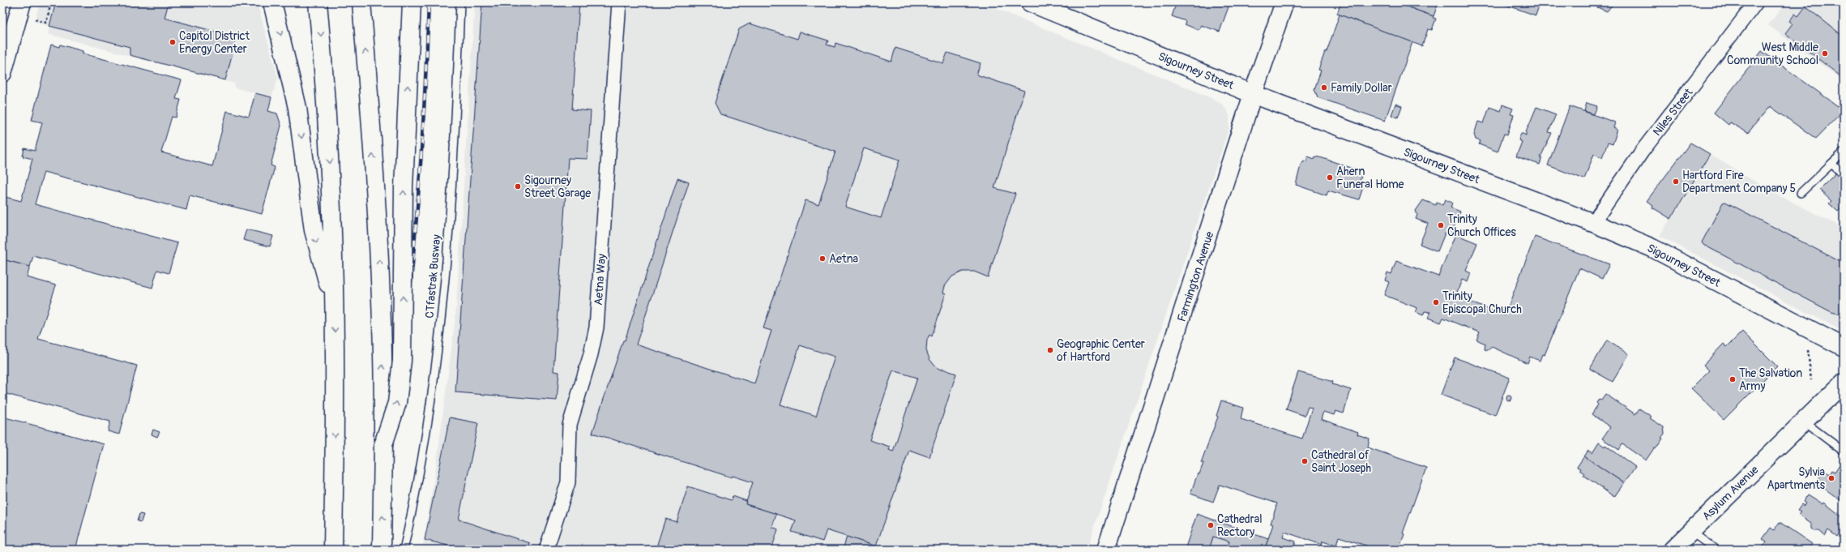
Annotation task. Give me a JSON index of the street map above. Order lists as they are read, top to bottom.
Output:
{
  "streets": {
    "main road": ["Sigourney Street", "Farmington Avenue", "Asylum Avenue"],
    "street": ["Niles Street", "Aetna Way"],
    "lane": ["CTfastrak Busway"]
  },
  "crossings": [
    ["Sigourney Street", "Niles Street"],
    ["Sigourney Street", "Farmington Avenue"]
  ],
  "places": [
    "Capitol District Energy Center",
    "West Middle Community School",
    "Family Dollar",
    "Ahern Funeral Home",
    "Hartford Fire Department Company 5",
    "Sigourney Street Garage",
    "Trinity Church Offices",
    "Aetna",
    "Trinity Episcopal Church",
    "Geographic Center of Hartford",
    "The Salvation Army",
    "Cathedral of Saint Joseph",
    "Sylvia Apartments",
    "Cathedral Rectory"
  ]
}
